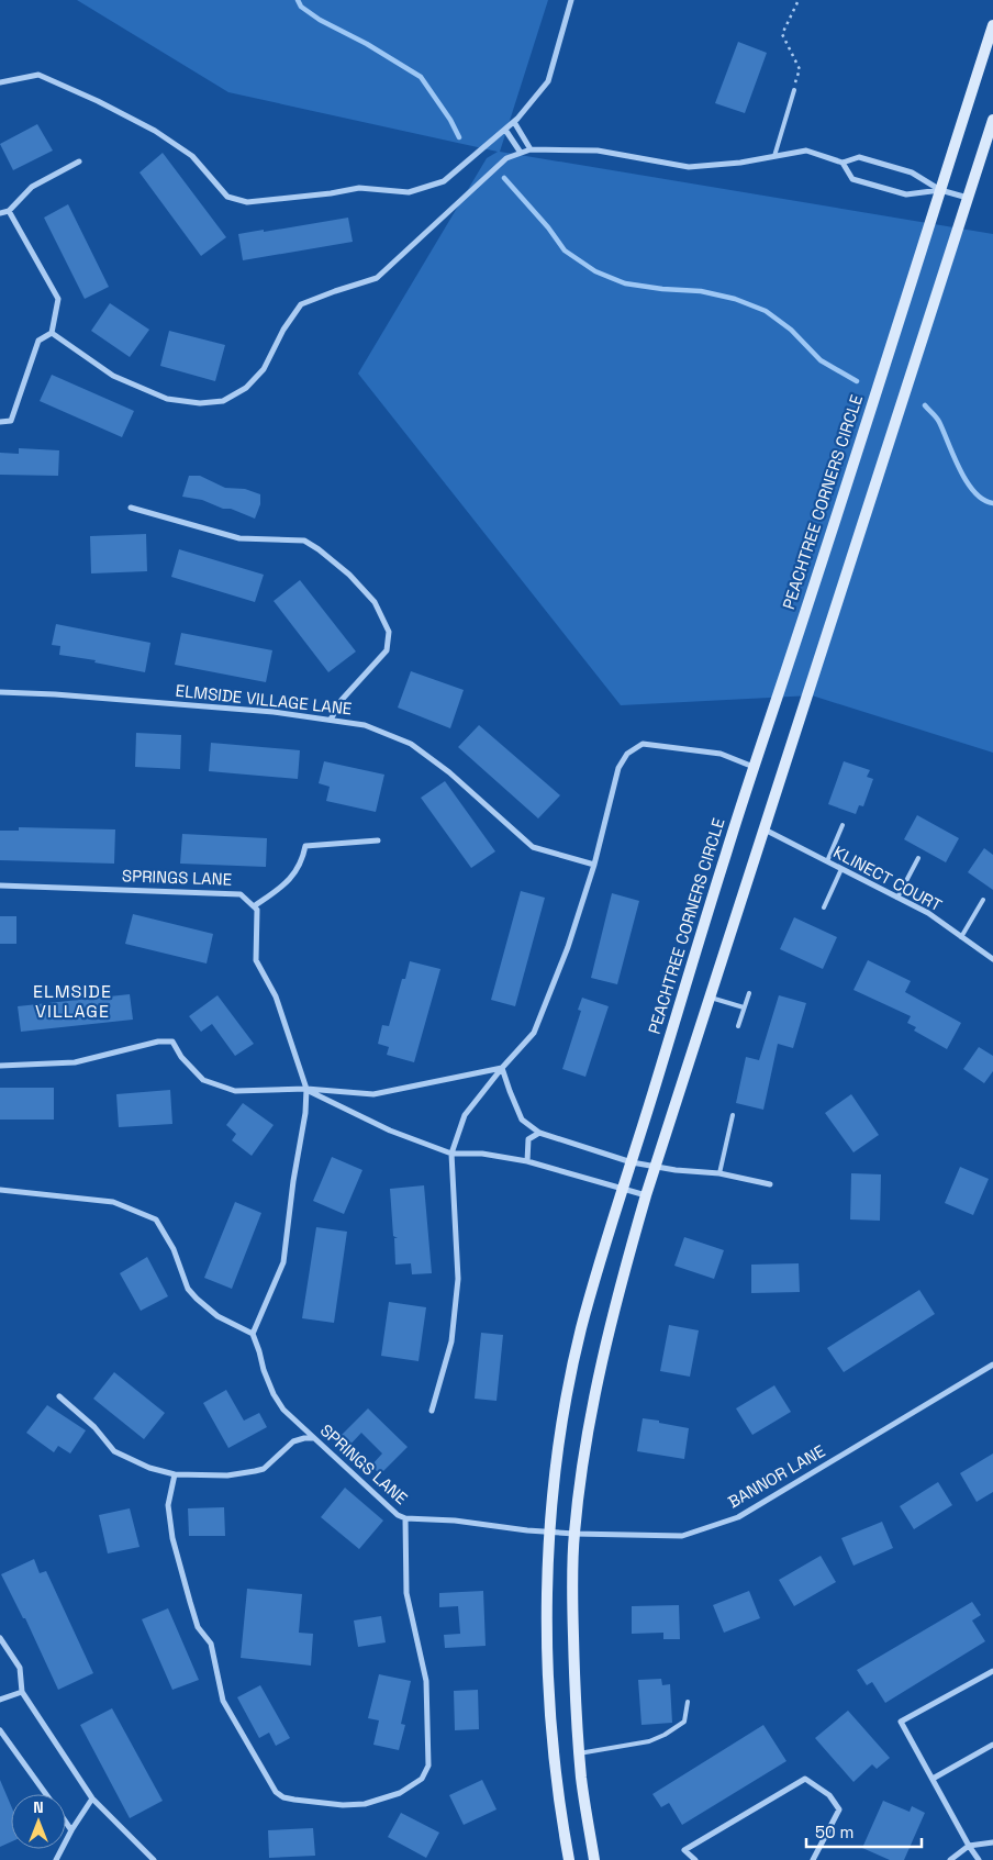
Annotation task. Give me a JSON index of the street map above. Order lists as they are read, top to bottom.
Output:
{
  "streets": {
    "street": [
      "PEACHTREE CORNERS CIRCLE",
      "ELMSIDE VILLAGE LANE",
      "SPRINGS LANE",
      "KLINECT COURT",
      "BANNOR LANE"
    ]
  },
  "crossings": [
    ["PEACHTREE CORNERS CIRCLE", "SPRINGS LANE"],
    ["PEACHTREE CORNERS CIRCLE", "BANNOR LANE"],
    ["SPRINGS LANE", "BANNOR LANE"]
  ],
  "districts": ["ELMSIDE VILLAGE"],
  "scale_bar": "50 m",
  "north": "top"
}
